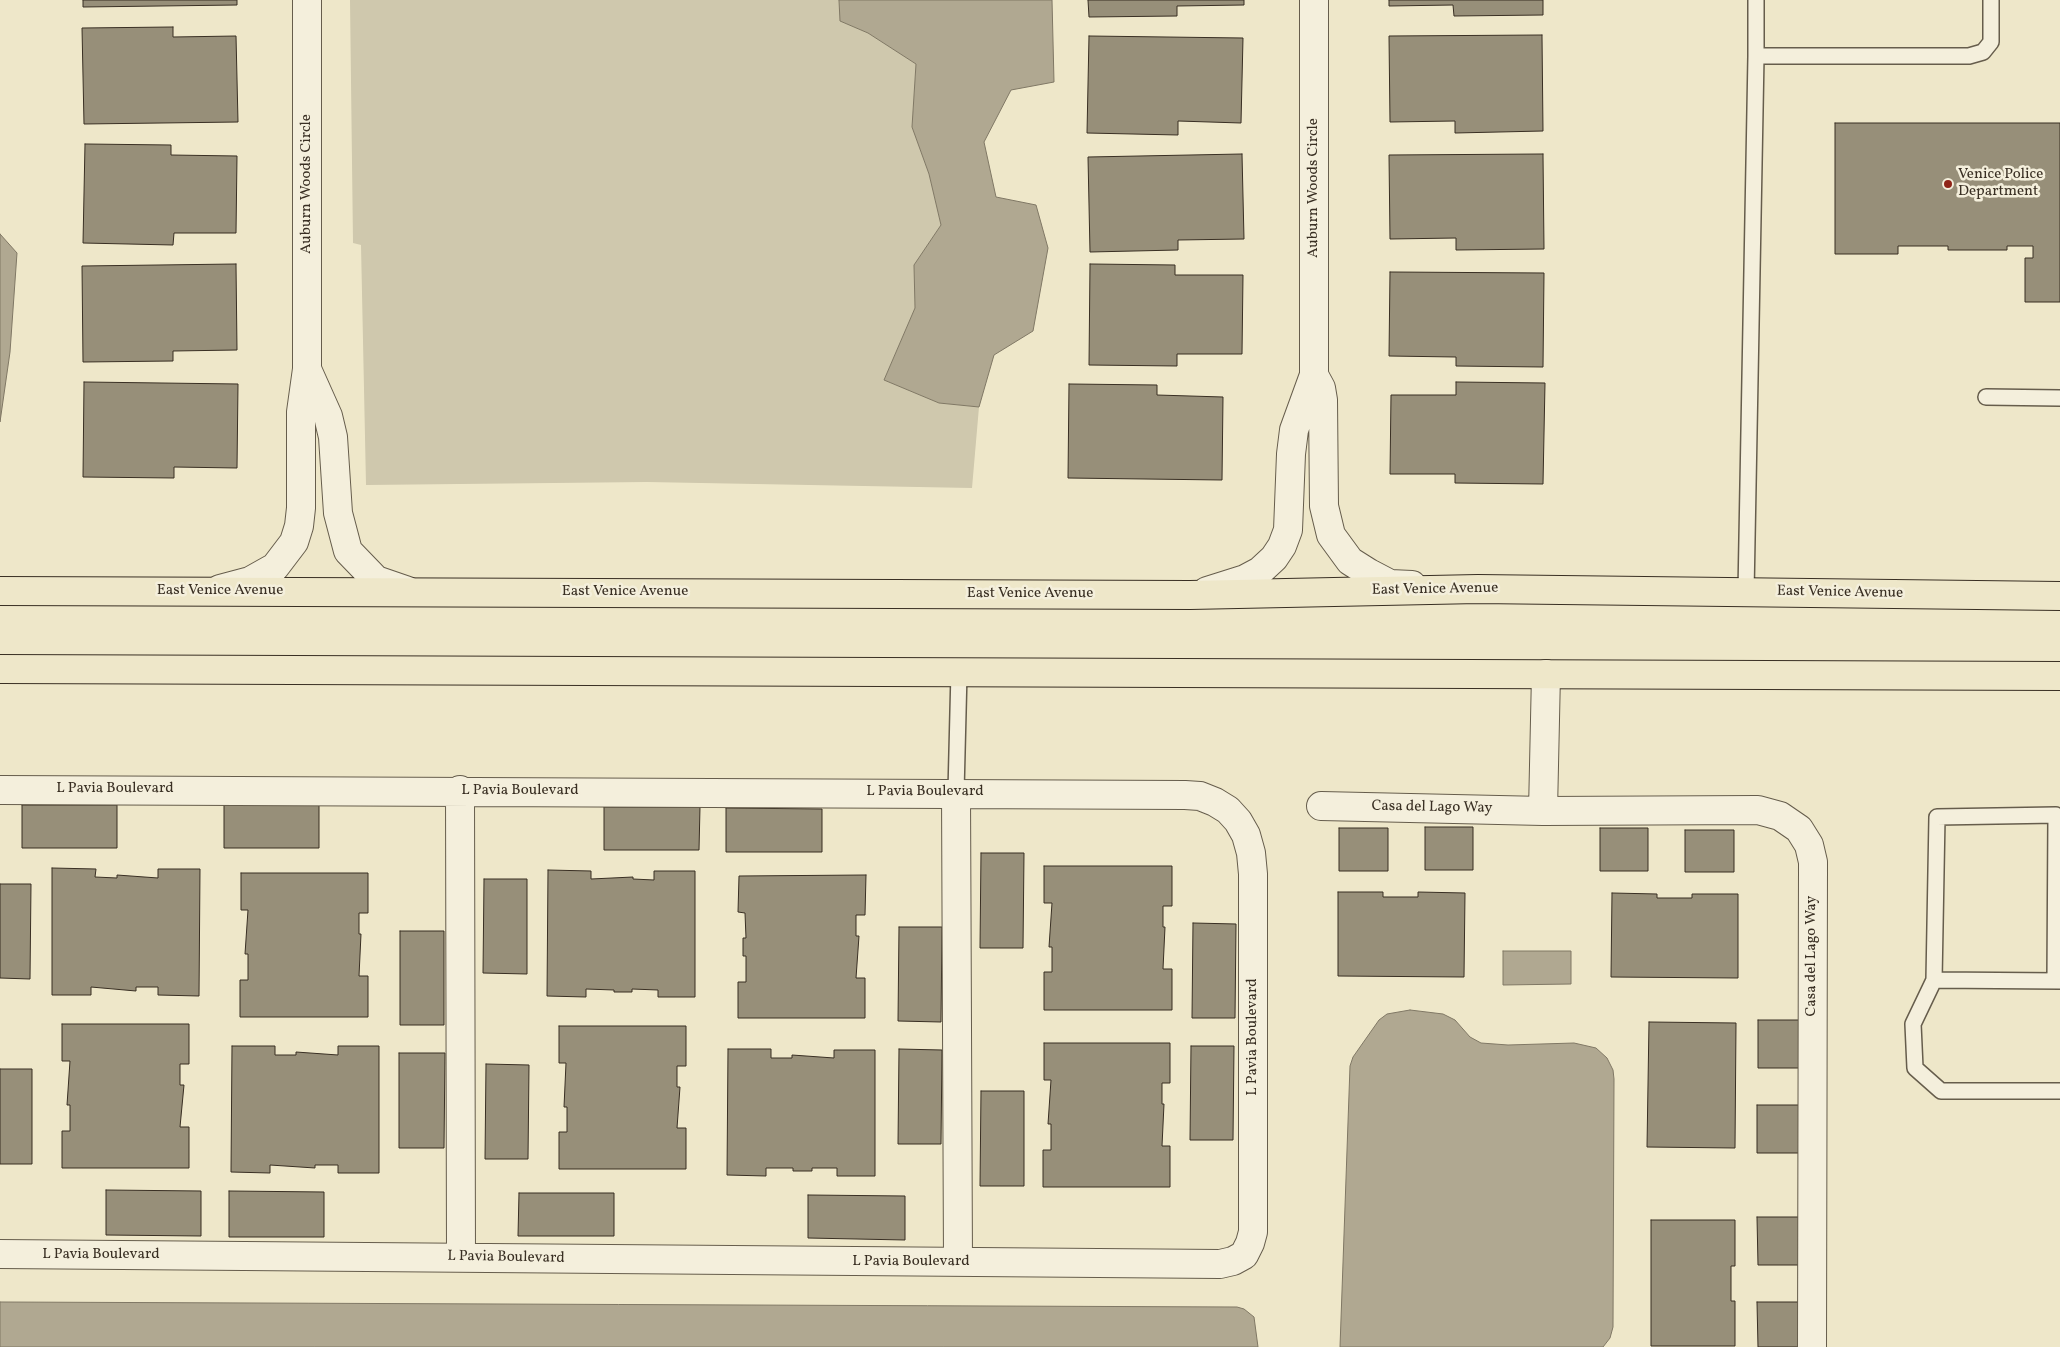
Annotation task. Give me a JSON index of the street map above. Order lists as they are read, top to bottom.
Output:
{
  "streets": {
    "main road": ["East Venice Avenue"],
    "street": ["Auburn Woods Circle", "L Pavia Boulevard", "Casa del Lago Way"]
  },
  "crossings": [
    ["Auburn Woods Circle", "East Venice Avenue"]
  ],
  "places": ["Venice Police Department"]
}
